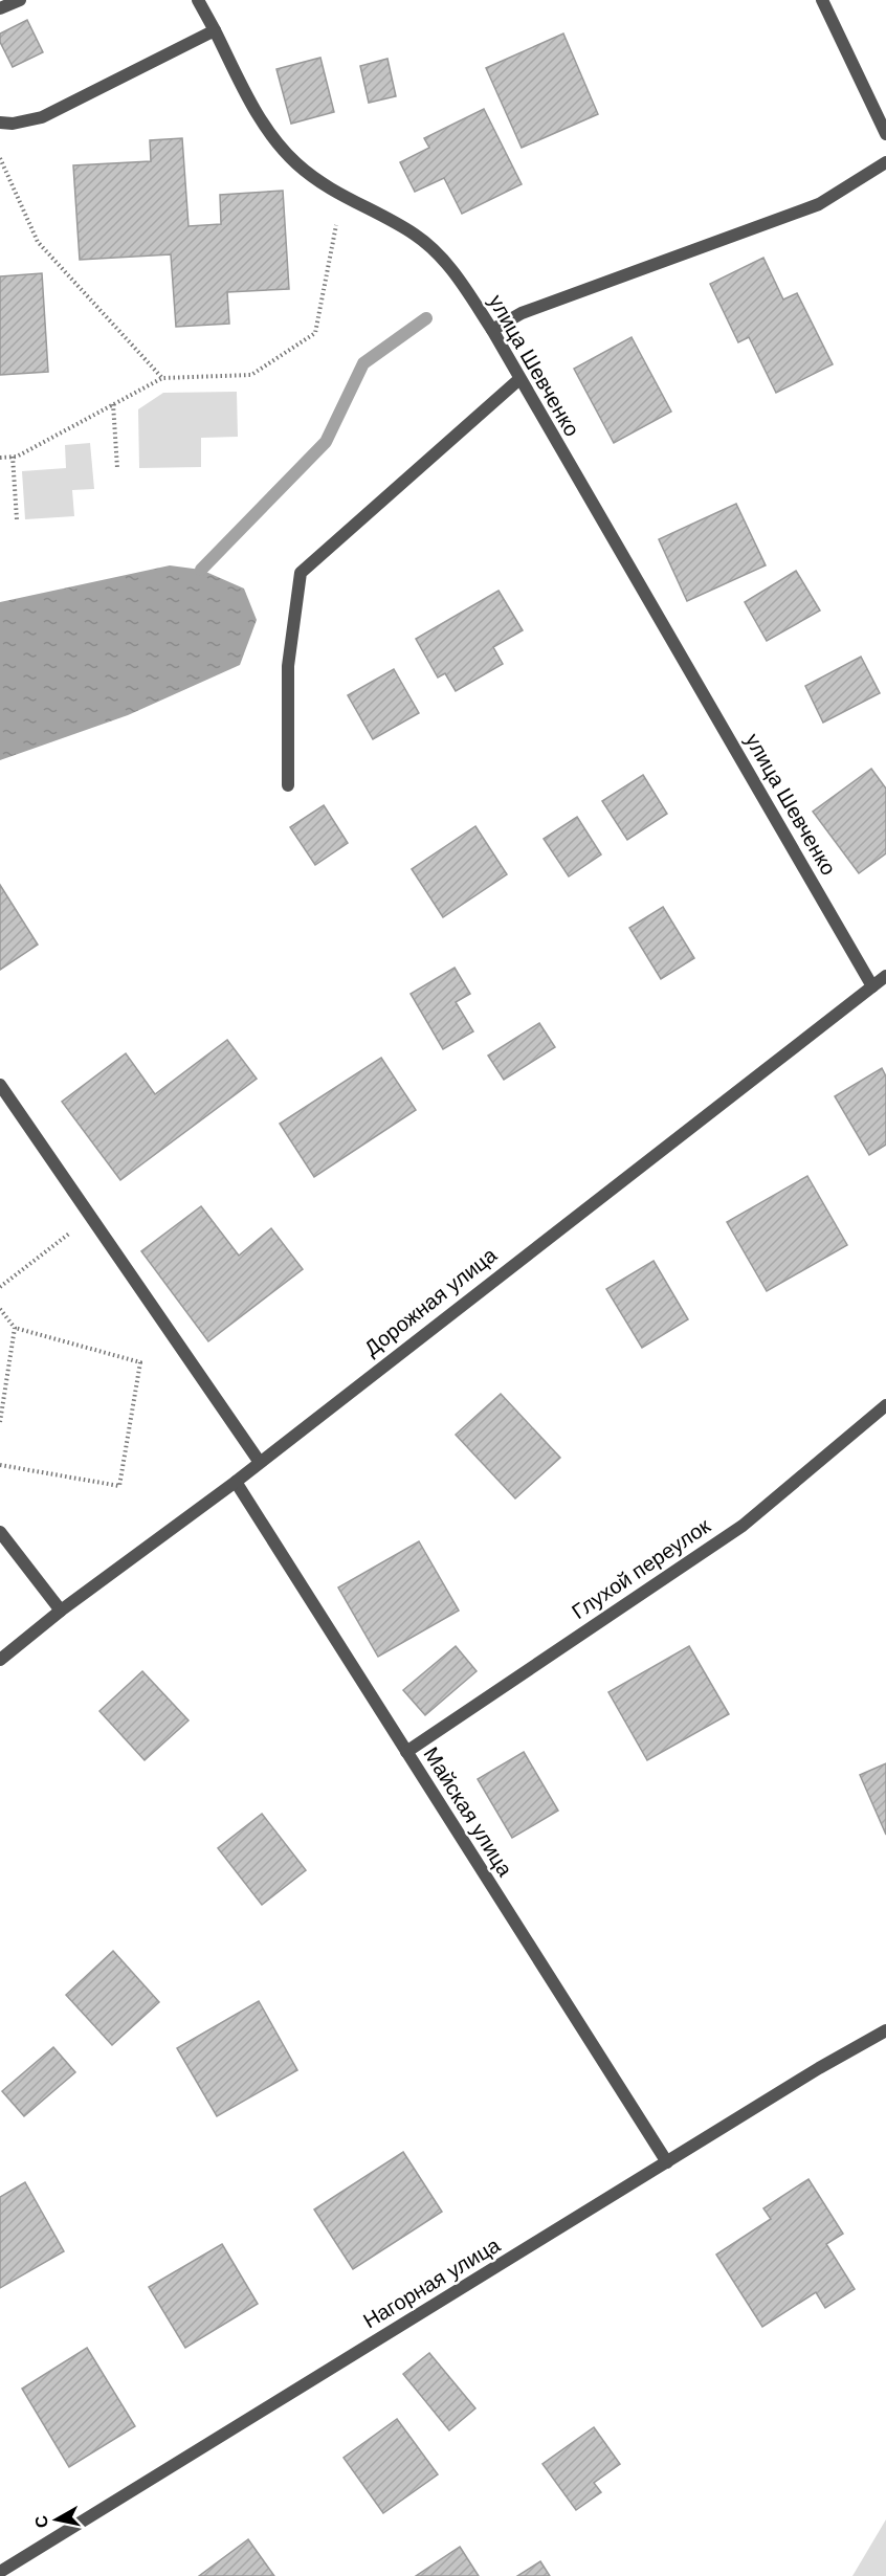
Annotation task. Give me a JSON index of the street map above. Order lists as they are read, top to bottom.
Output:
{
  "streets": {
    "street": [
      "улица Шевченко",
      "Дорожная улица",
      "Глухой переулок",
      "Майская улица",
      "Нагорная улица"
    ]
  },
  "crossings": [
    ["улица Шевченко", "Дорожная улица"],
    ["Дорожная улица", "Майская улица"],
    ["Глухой переулок", "Майская улица"],
    ["Майская улица", "Нагорная улица"]
  ],
  "north": "left"
}
